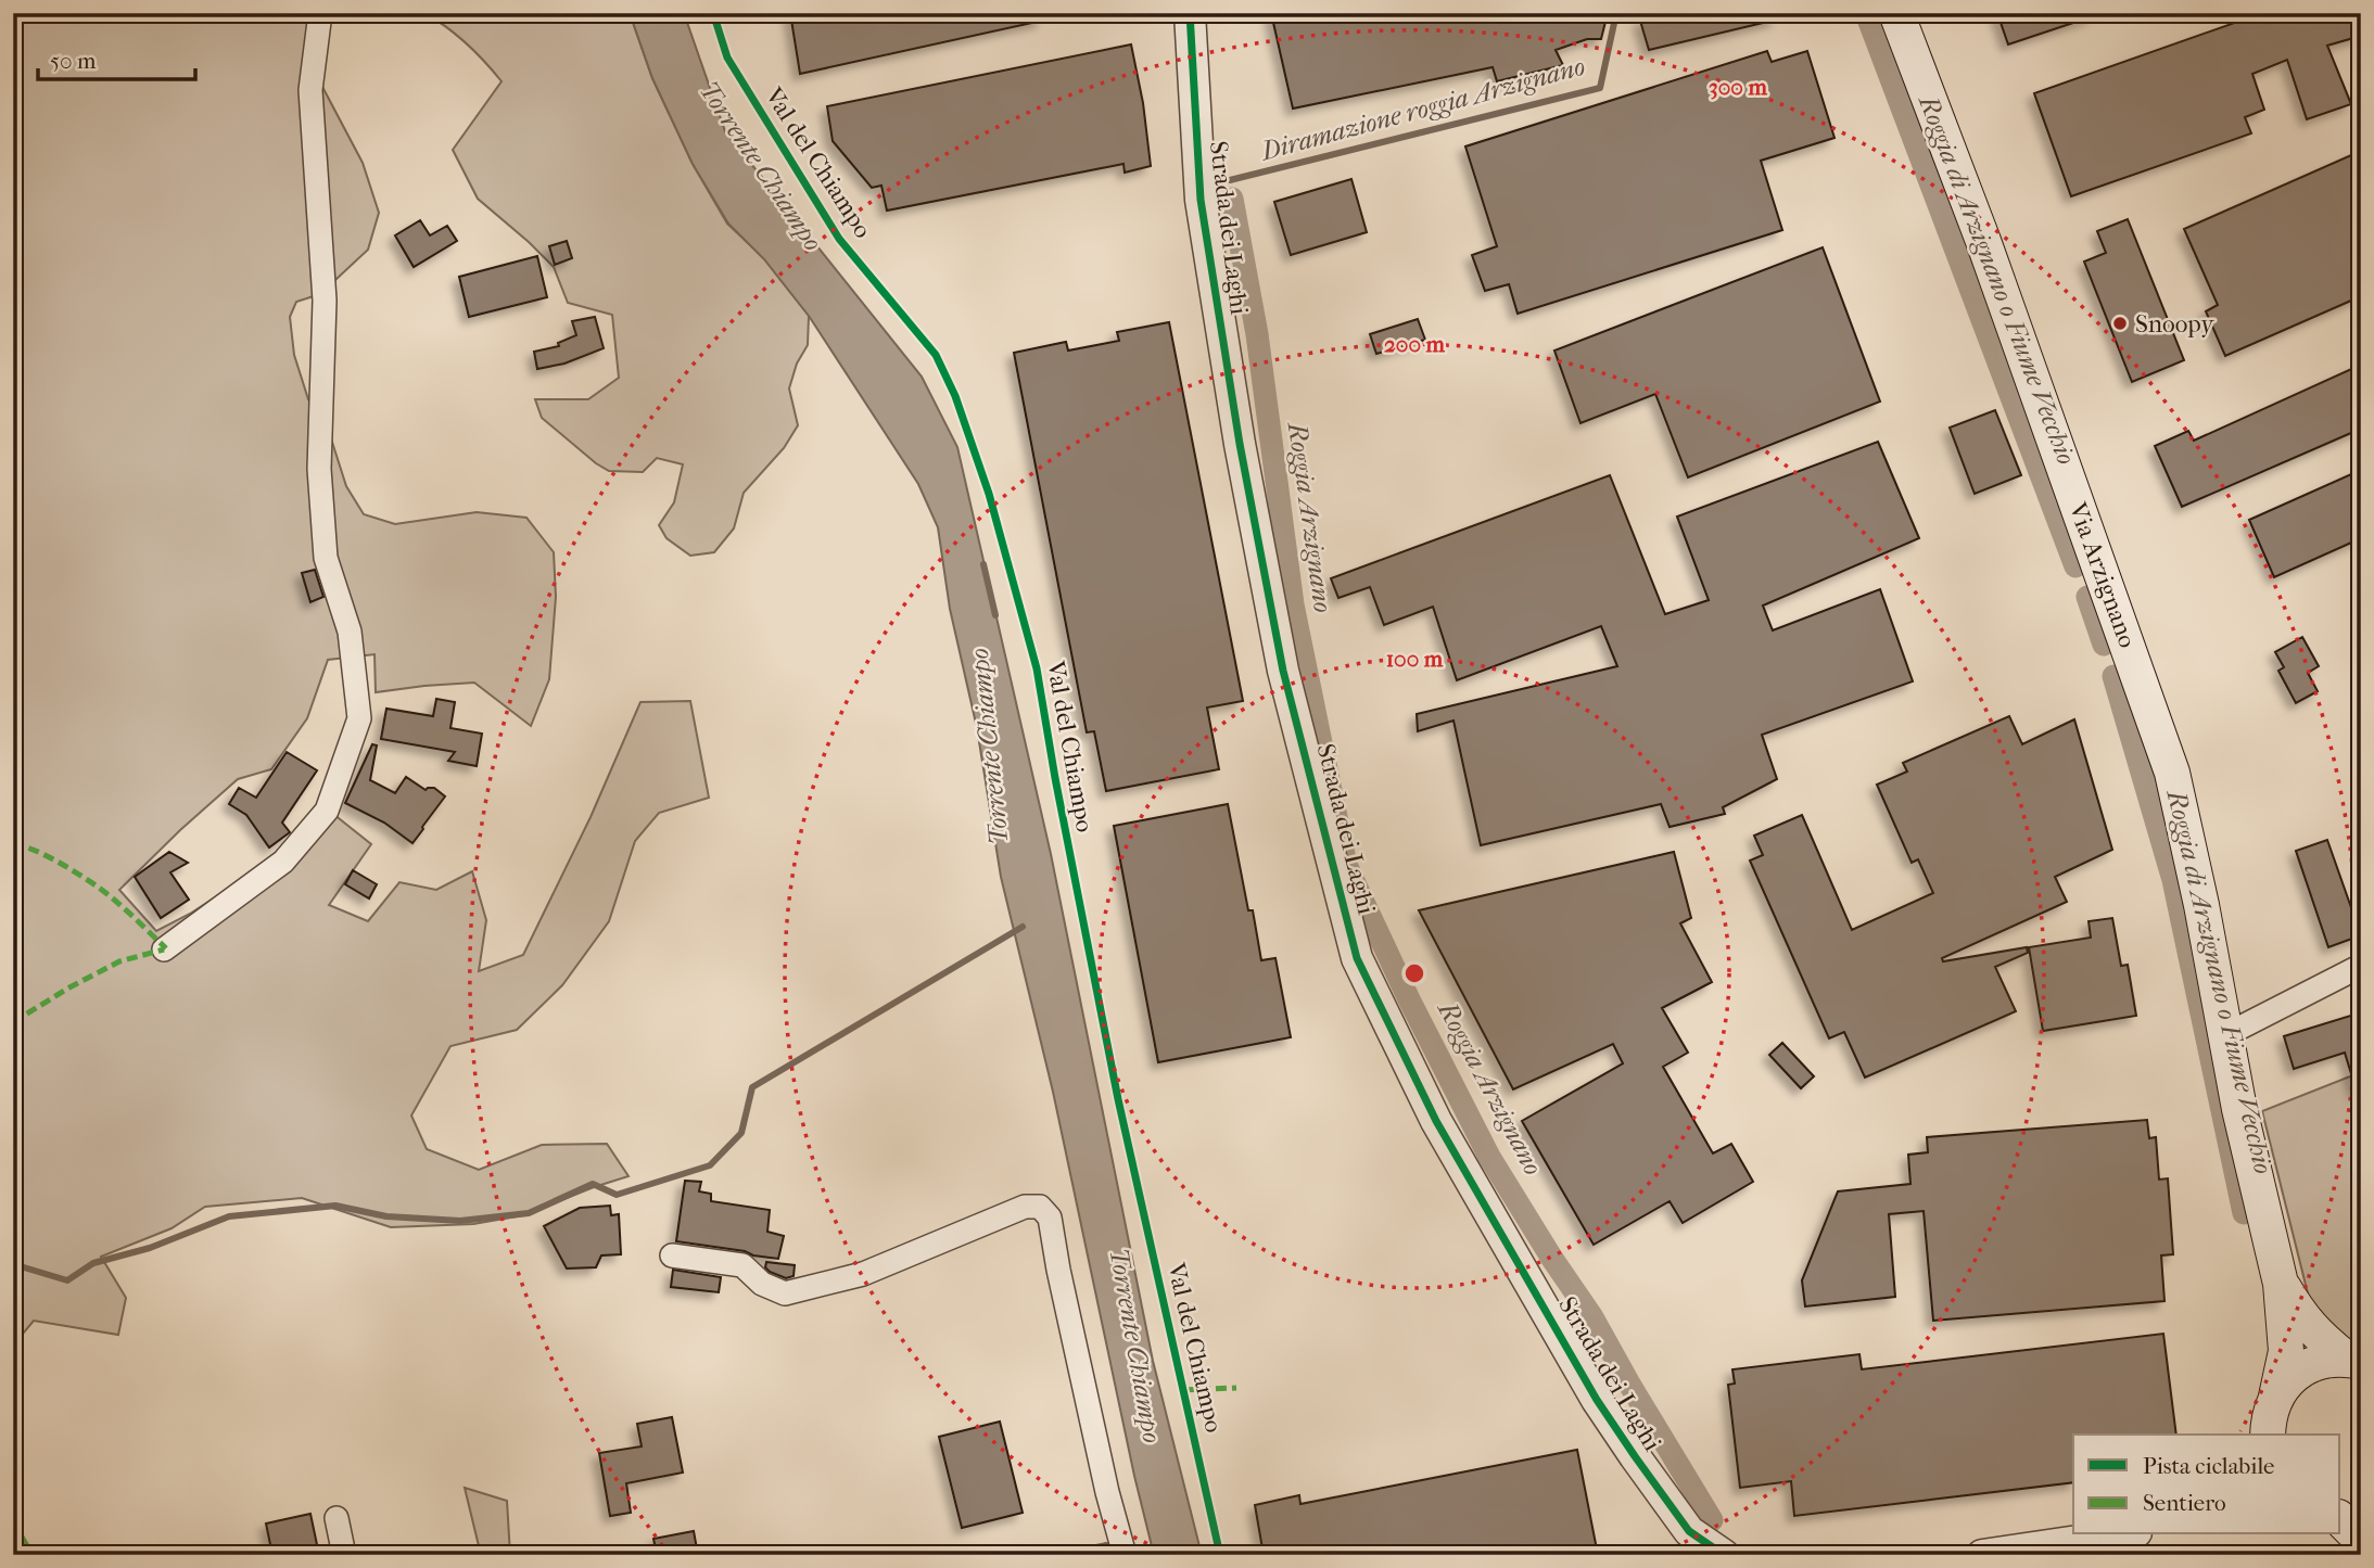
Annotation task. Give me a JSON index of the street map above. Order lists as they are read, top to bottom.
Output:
{
  "streets": {
    "main road": ["Via Arzignano"],
    "street": ["Strada dei Laghi"],
    "cycle path": ["Val del Chiampo"]
  },
  "water": [
    "Diramazione roggia Arzignano",
    "Torrente Chiampo",
    "Roggia di Arzignano o Fiume Vecchio",
    "Roggia Arzignano"
  ],
  "places": ["Snoopy"],
  "legend": ["Pista ciclabile", "Sentiero"],
  "scale_bar": "50 m",
  "rings": ["300 m", "200 m", "100 m"]
}
